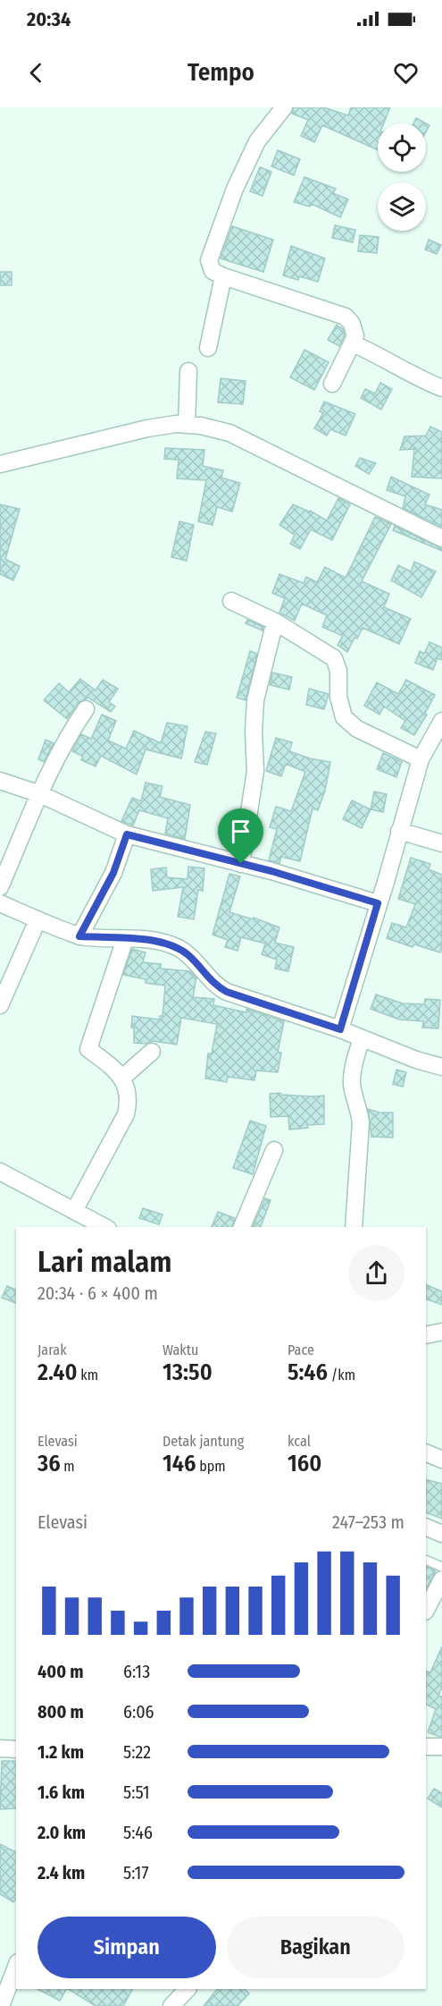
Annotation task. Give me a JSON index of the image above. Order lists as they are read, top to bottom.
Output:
{
  "page": {
    "status": "20:34",
    "header": "Tempo",
    "heading": ["Lari malam", "20:34 · 6 × 400 m"],
    "stats": [
      ["Jarak", "2.40 km"],
      ["Waktu", "13:50"],
      ["Pace", "5:46 /km"],
      ["Elevasi", "36 m"],
      ["Detak jantung", "146 bpm"],
      ["kcal", "160"]
    ],
    "chart": ["Elevasi", "247–253 m"],
    "list": [
      {
        "name": "400 m",
        "note": "6:13"
      },
      {
        "name": "800 m",
        "note": "6:06"
      },
      {
        "name": "1.2 km",
        "note": "5:22"
      },
      {
        "name": "1.6 km",
        "note": "5:51"
      },
      {
        "name": "2.0 km",
        "note": "5:46"
      },
      {
        "name": "2.4 km",
        "note": "5:17"
      }
    ],
    "buttons": ["Simpan", "Bagikan"]
  }
}
